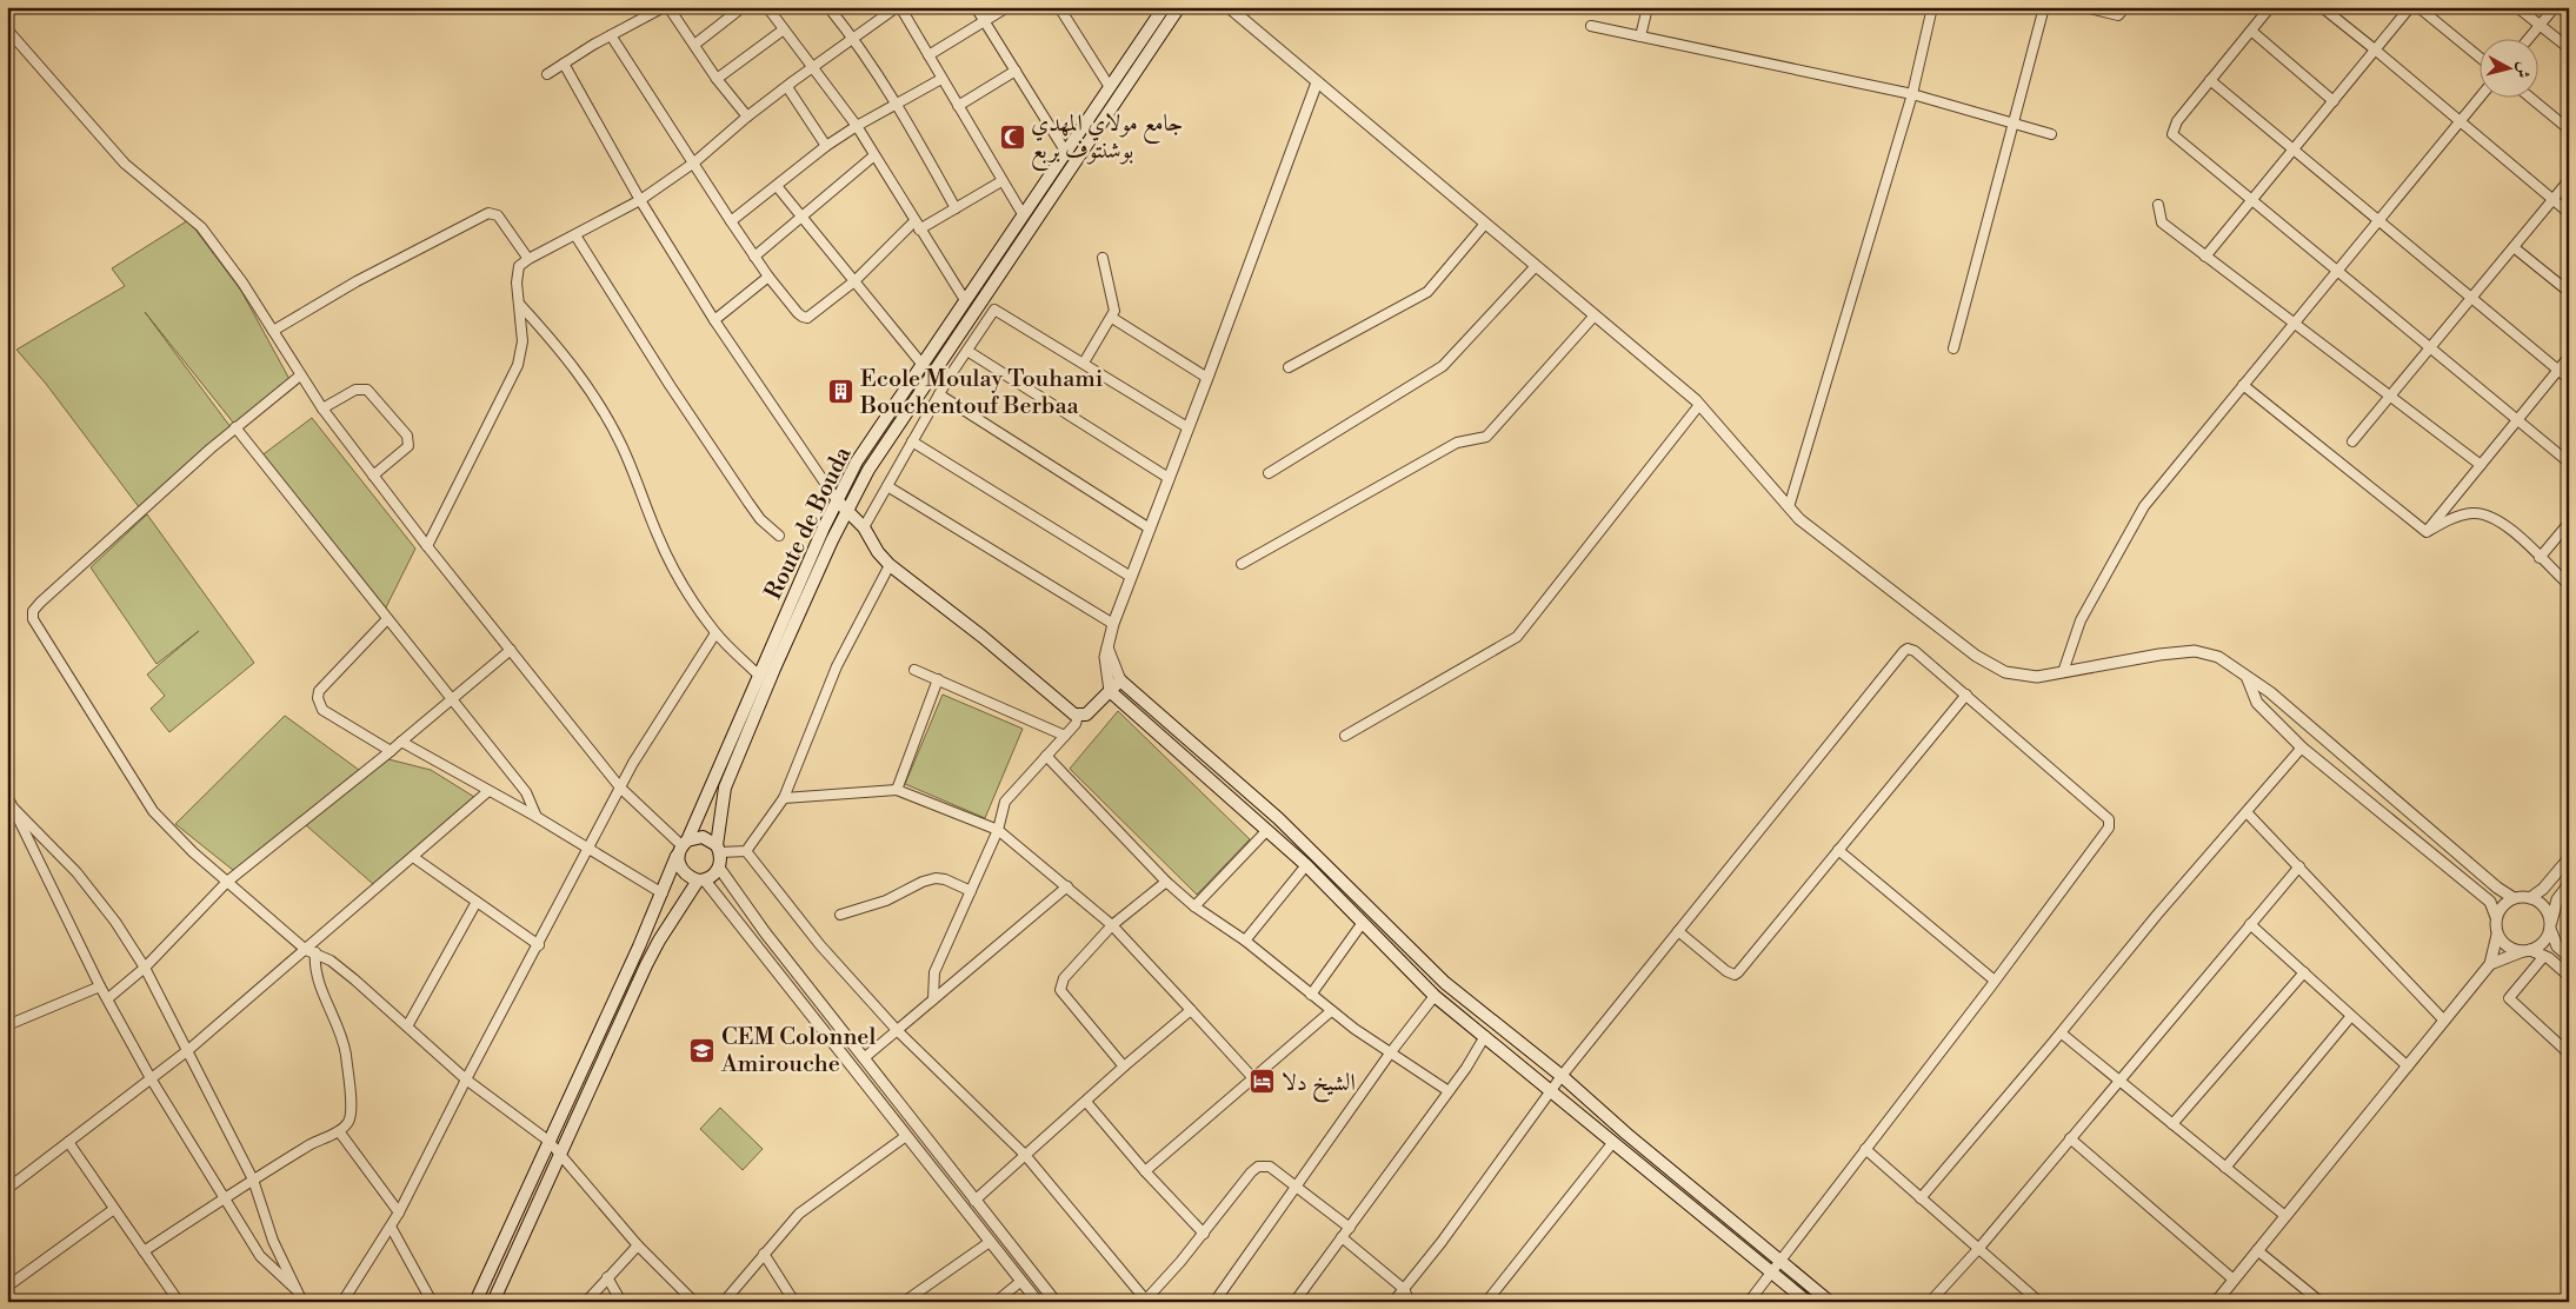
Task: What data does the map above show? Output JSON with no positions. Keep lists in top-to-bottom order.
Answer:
{
  "streets": {
    "main road": ["Route de Bouda"]
  },
  "places": {
    "mosque": ["جامع مولاي المهدي بوشنتوف بربع"],
    "building": ["Ecole Moulay Touhami Bouchentouf Berbaa"],
    "school or university": ["CEM Colonnel Amirouche"],
    "hotel": ["الشيخ دلا"]
  },
  "north": "right"
}
